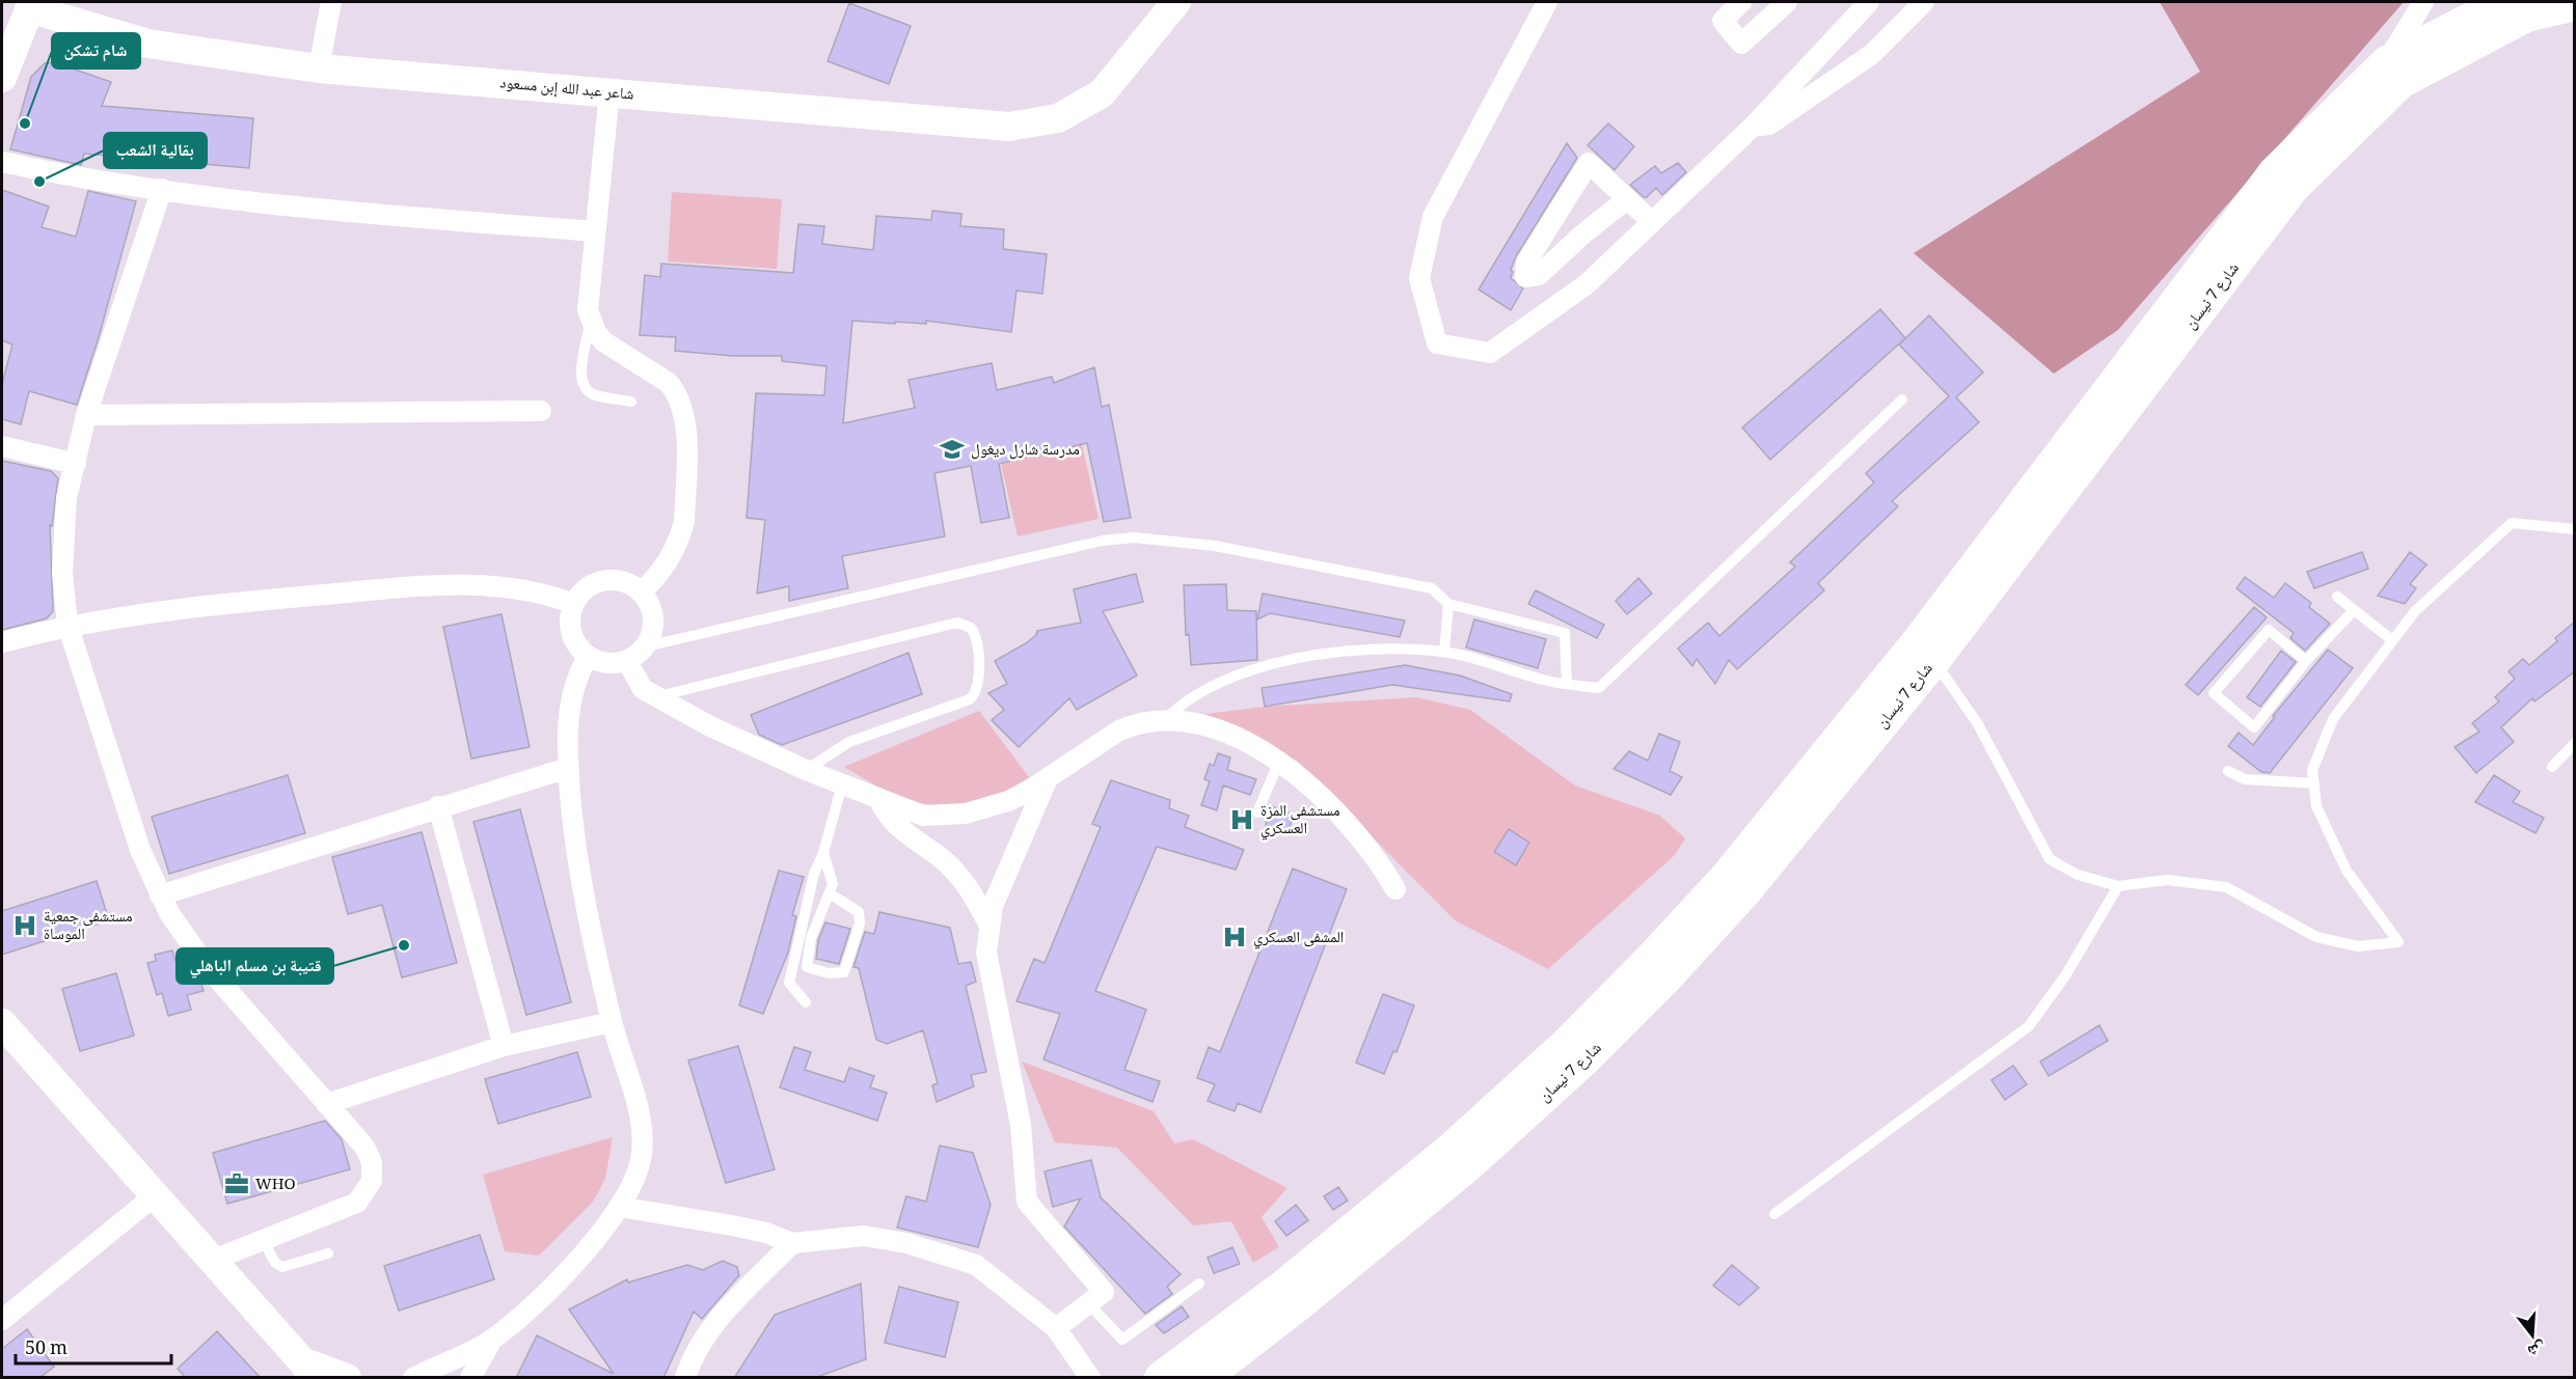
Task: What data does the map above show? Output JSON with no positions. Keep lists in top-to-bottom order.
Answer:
{
  "streets": {
    "main road": ["شارع 7 نيسان"],
    "street": ["شاعر عبد الله إبن مسعود"]
  },
  "places": {
    "other": ["شام تشكن", "بقالية الشعب", "قتيبة بن مسلم الباهلي"],
    "school or university": ["مدرسة شارل ديغول"],
    "hospital": ["مستشفى المزة العسكري", "مستشفى جمعية الموساة", "المشفى العسكري"],
    "office": ["WHO"]
  },
  "scale_bar": "50 m",
  "north": "bottom"
}
